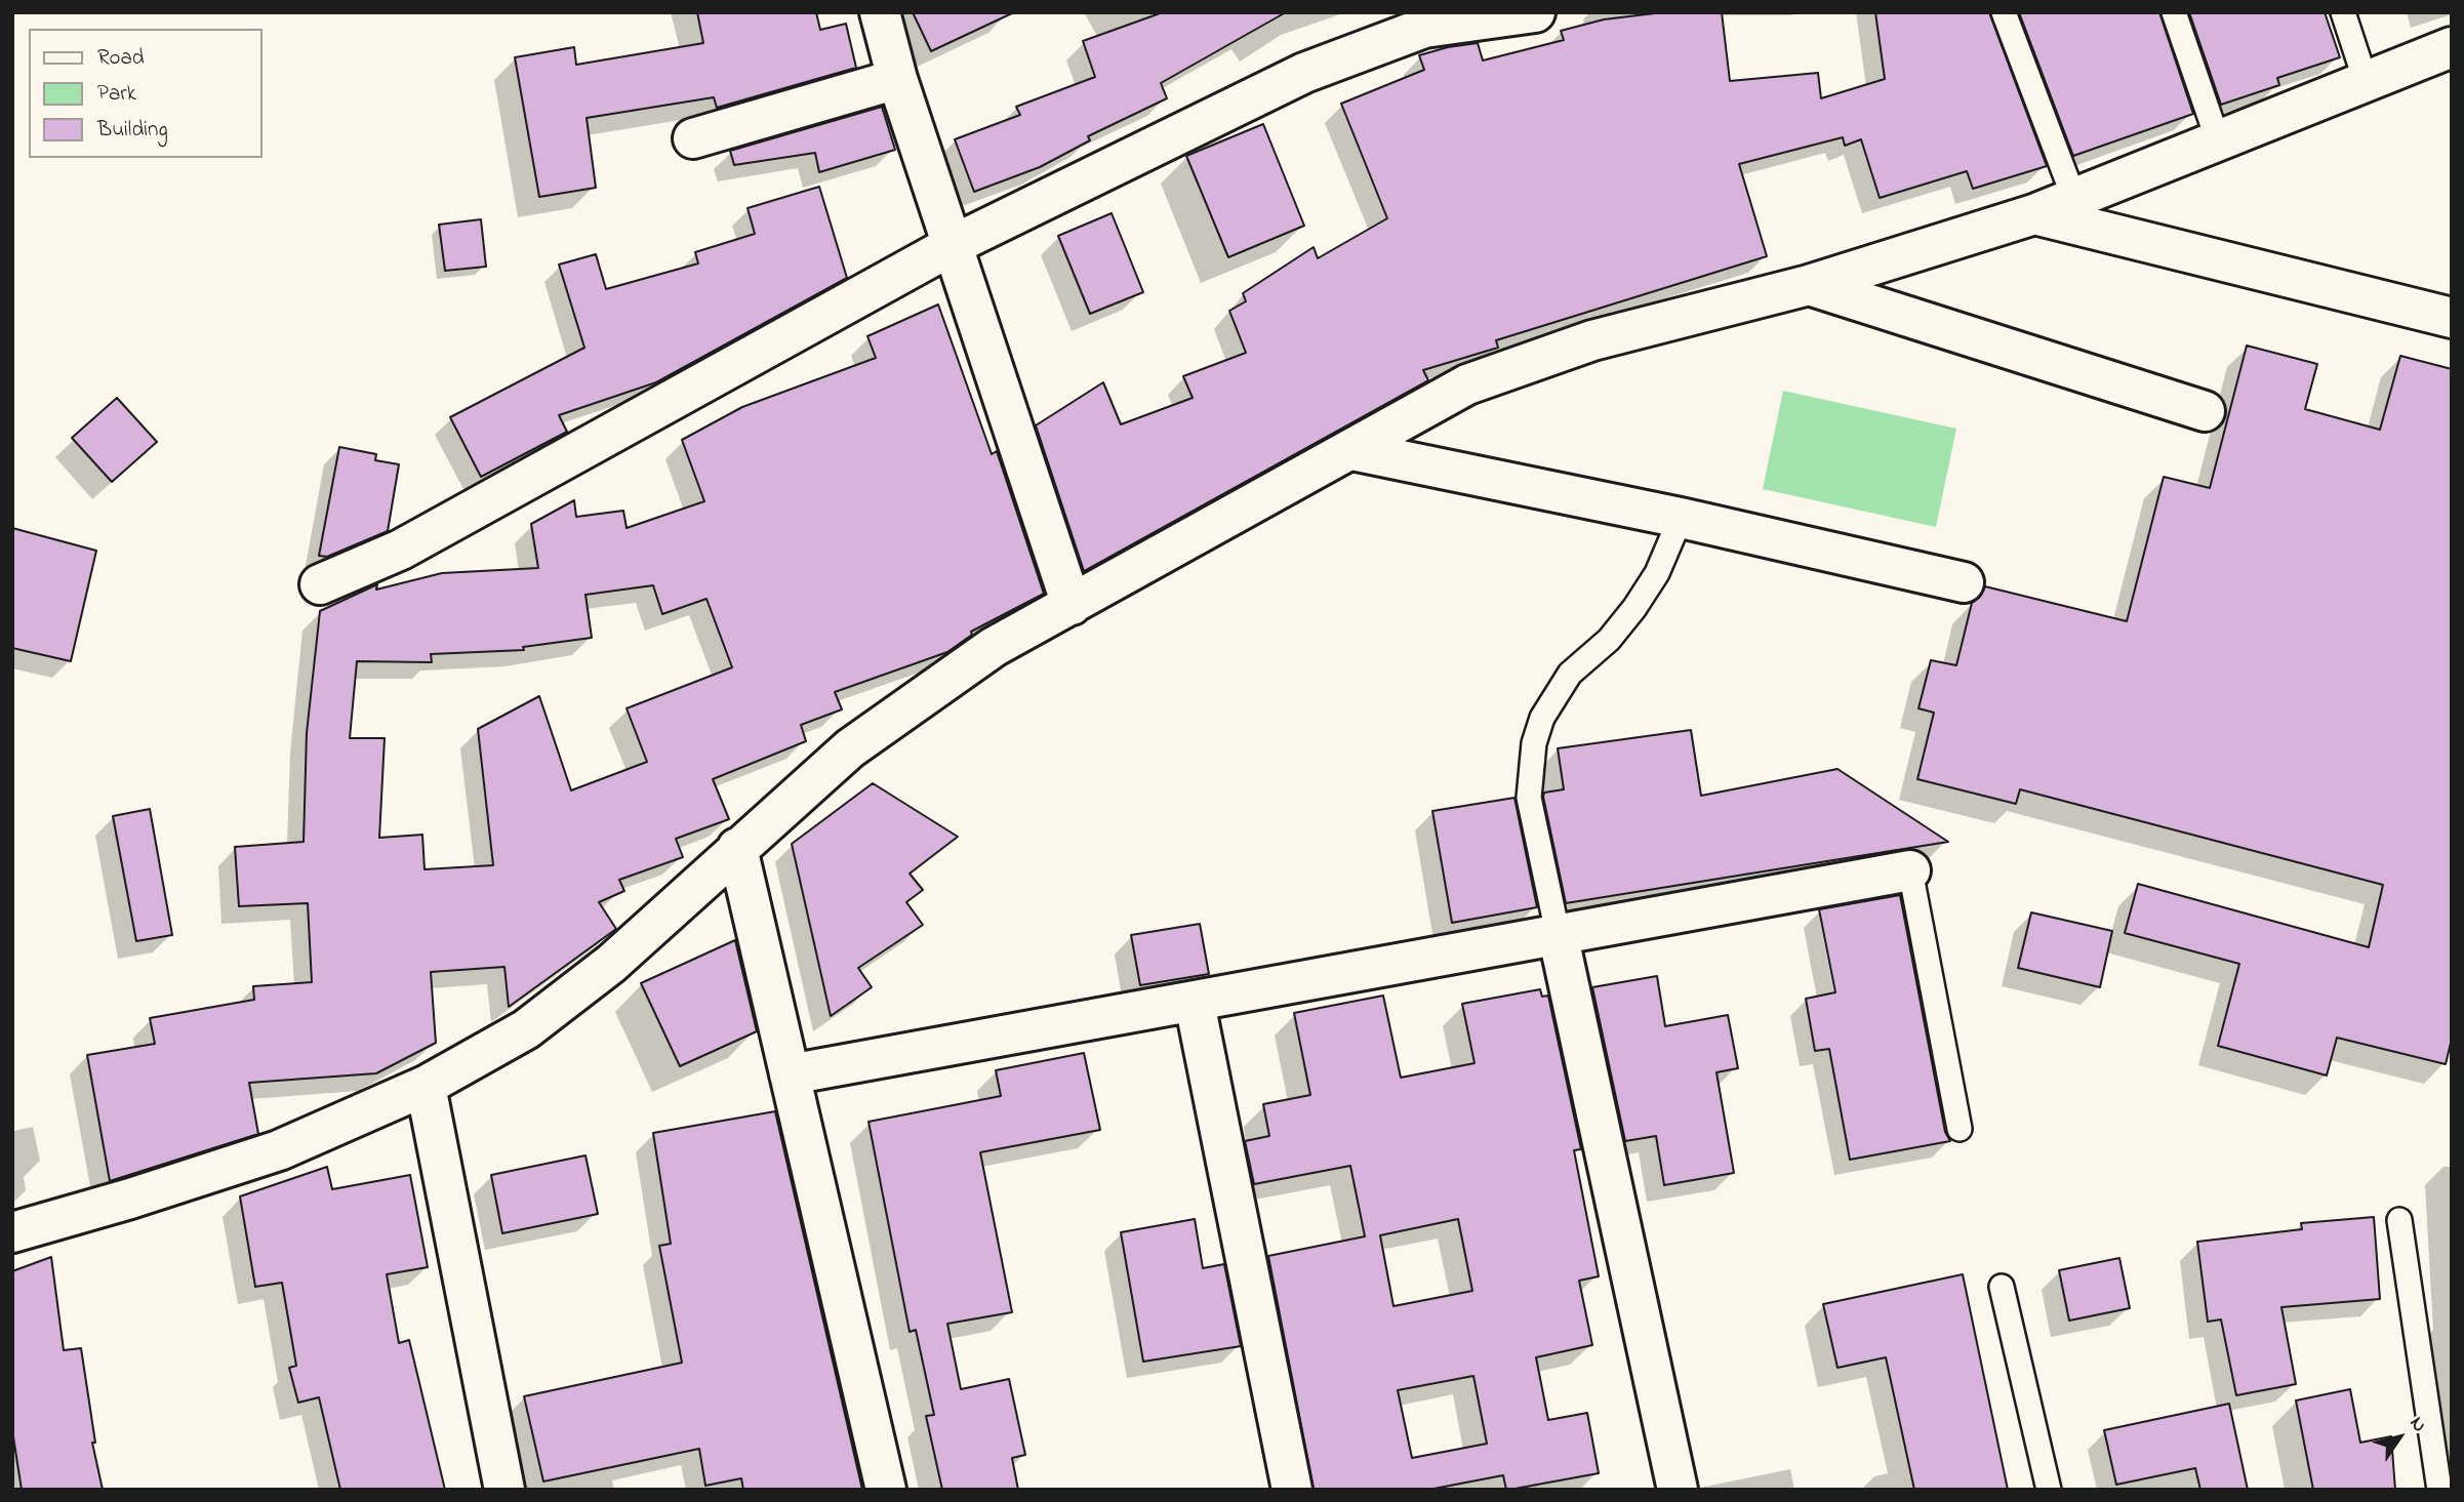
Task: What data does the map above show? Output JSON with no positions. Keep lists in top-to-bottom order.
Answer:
{
  "legend": ["Road", "Park", "Building"],
  "north": "top right"
}
